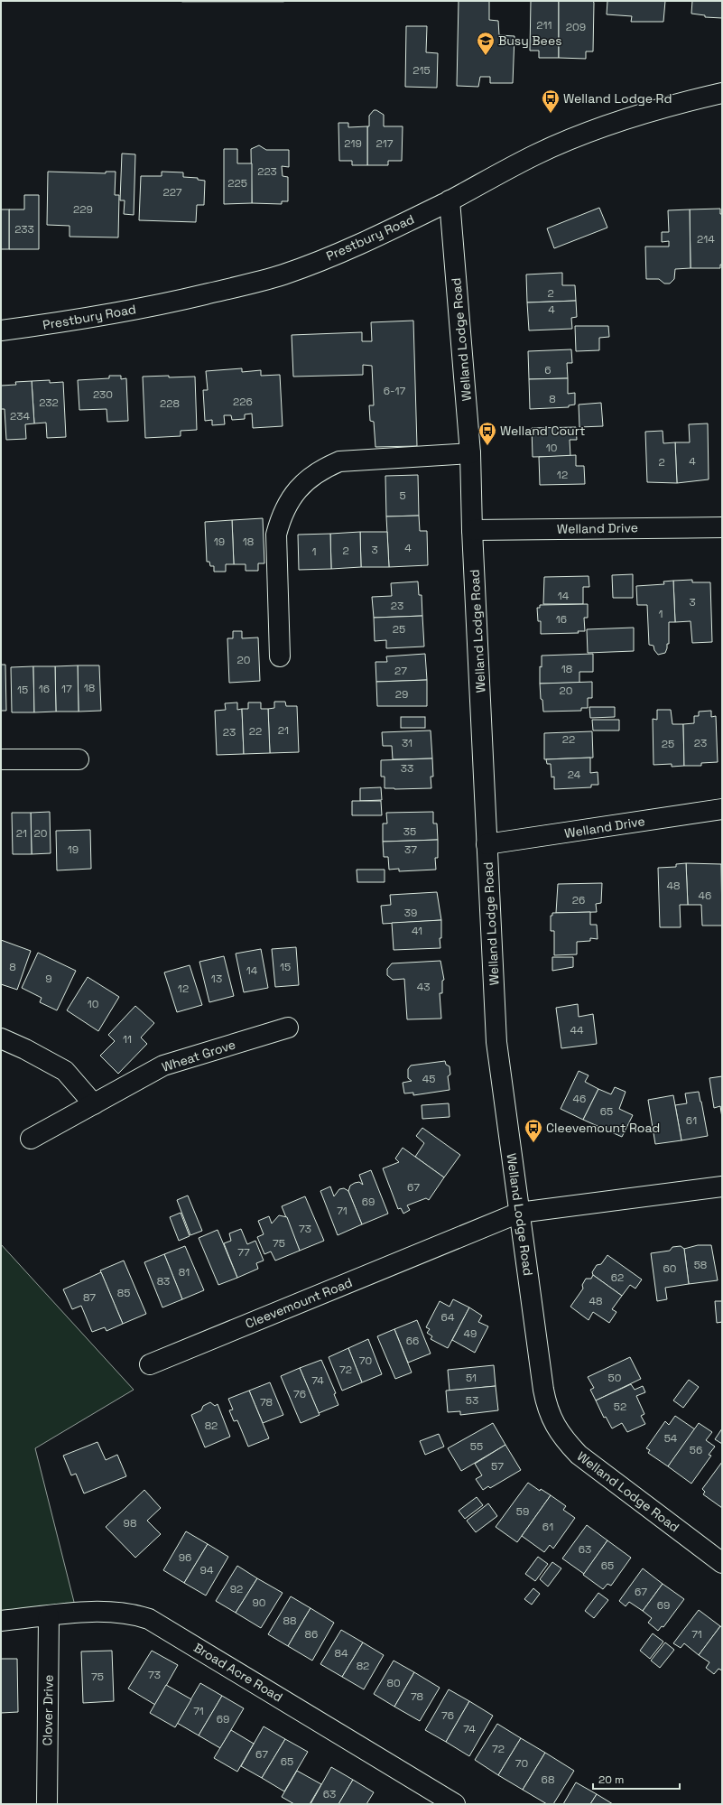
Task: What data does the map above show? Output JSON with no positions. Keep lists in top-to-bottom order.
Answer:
{
  "streets": {
    "street": [
      "Prestbury Road",
      "Welland Lodge Road",
      "Welland Drive",
      "Wheat Grove",
      "Cleevemount Road",
      "Broad Acre Road",
      "Clover Drive"
    ]
  },
  "crossings": [
    ["Prestbury Road", "Welland Lodge Road"],
    ["Welland Lodge Road", "Welland Drive"],
    ["Welland Lodge Road", "Cleevemount Road"],
    ["Broad Acre Road", "Clover Drive"]
  ],
  "places": {
    "school or university": ["Busy Bees"],
    "bus stop": ["Welland Lodge Rd", "Welland Court", "Cleevemount Road"]
  },
  "house_numbers": [
    "211",
    "209",
    "215",
    "219",
    "217",
    "223",
    "225",
    "227",
    "229",
    "233",
    "214",
    "2",
    "4",
    "6",
    "6-17",
    "230",
    "8",
    "226",
    "232",
    "228",
    "234",
    "10",
    "4",
    "2",
    "12",
    "5",
    "19",
    "18",
    "4",
    "3",
    "2",
    "1",
    "14",
    "3",
    "23",
    "1",
    "16",
    "25",
    "20",
    "18",
    "27",
    "18",
    "16",
    "17",
    "15",
    "20",
    "29",
    "21",
    "22",
    "23",
    "22",
    "31",
    "23",
    "25",
    "33",
    "24",
    "35",
    "21",
    "20",
    "19",
    "37",
    "48",
    "46",
    "26",
    "39",
    "41",
    "8",
    "15",
    "14",
    "9",
    "13",
    "43",
    "12",
    "10",
    "44",
    "11",
    "45",
    "46",
    "65",
    "61",
    "67",
    "69",
    "71",
    "73",
    "75",
    "77",
    "58",
    "60",
    "81",
    "62",
    "83",
    "85",
    "87",
    "48",
    "64",
    "49",
    "66",
    "70",
    "72",
    "51",
    "50",
    "74",
    "76",
    "53",
    "78",
    "52",
    "82",
    "54",
    "55",
    "56",
    "57",
    "59",
    "98",
    "61",
    "63",
    "96",
    "65",
    "94",
    "92",
    "67",
    "90",
    "69",
    "88",
    "86",
    "71",
    "84",
    "82",
    "73",
    "75",
    "80",
    "78",
    "71",
    "76",
    "69",
    "74",
    "72",
    "67",
    "65",
    "70",
    "68",
    "63"
  ],
  "scale_bar": "20 m"
}
